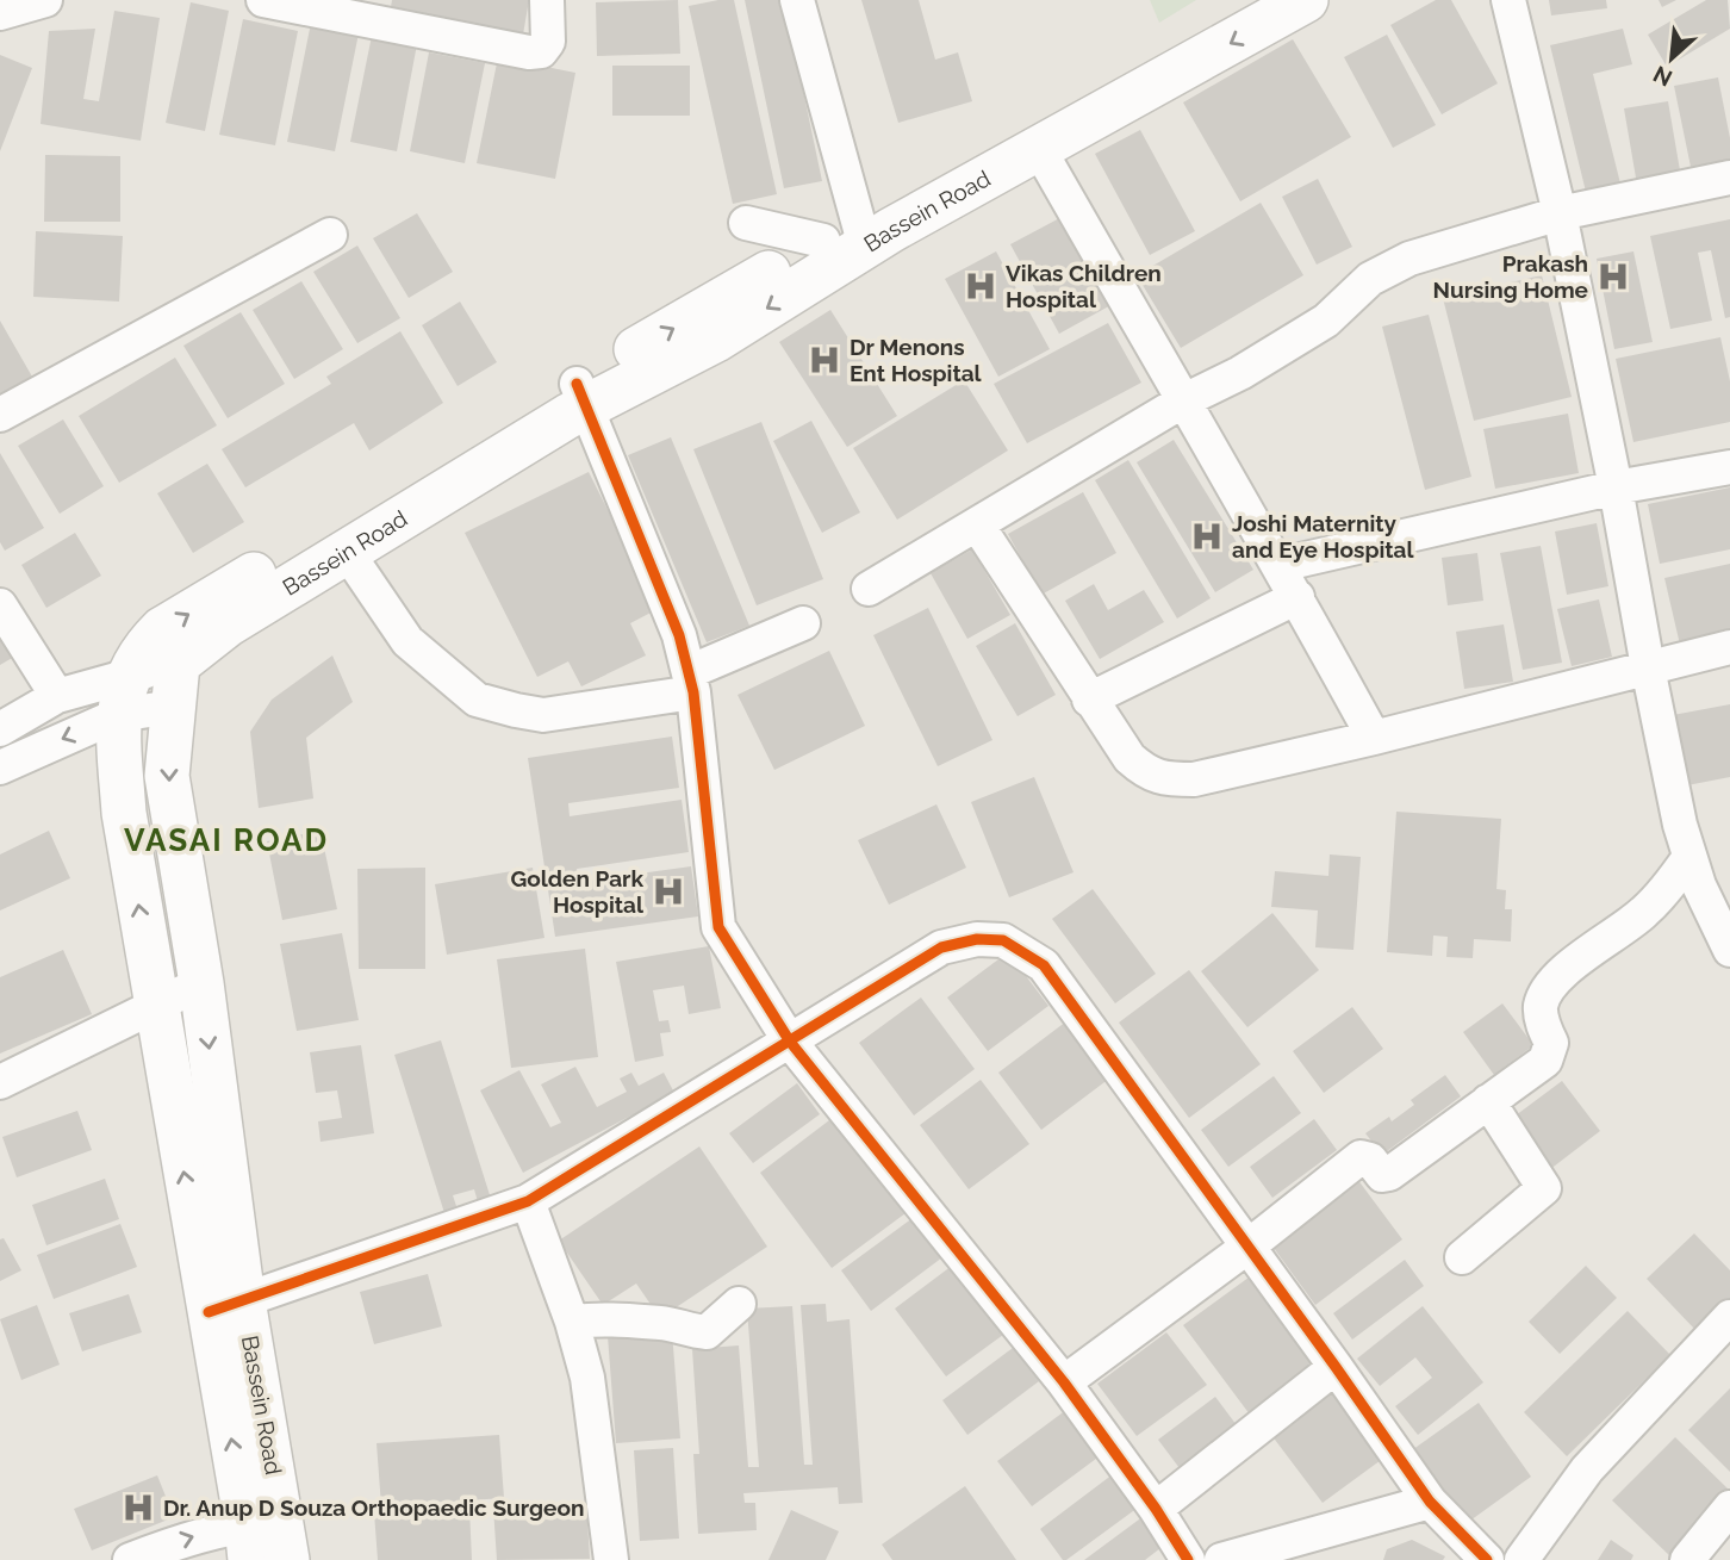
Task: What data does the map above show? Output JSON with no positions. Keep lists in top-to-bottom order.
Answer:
{
  "streets": {
    "main road": ["Bassein Road"]
  },
  "districts": ["VASAI ROAD"],
  "places": {
    "hospital": [
      "Prakash Nursing Home",
      "Vikas Children Hospital",
      "Dr Menons Ent Hospital",
      "Joshi Maternity and Eye Hospital",
      "Golden Park Hospital",
      "Dr. Anup D Souza Orthopaedic Surgeon"
    ]
  },
  "north": "bottom left"
}
